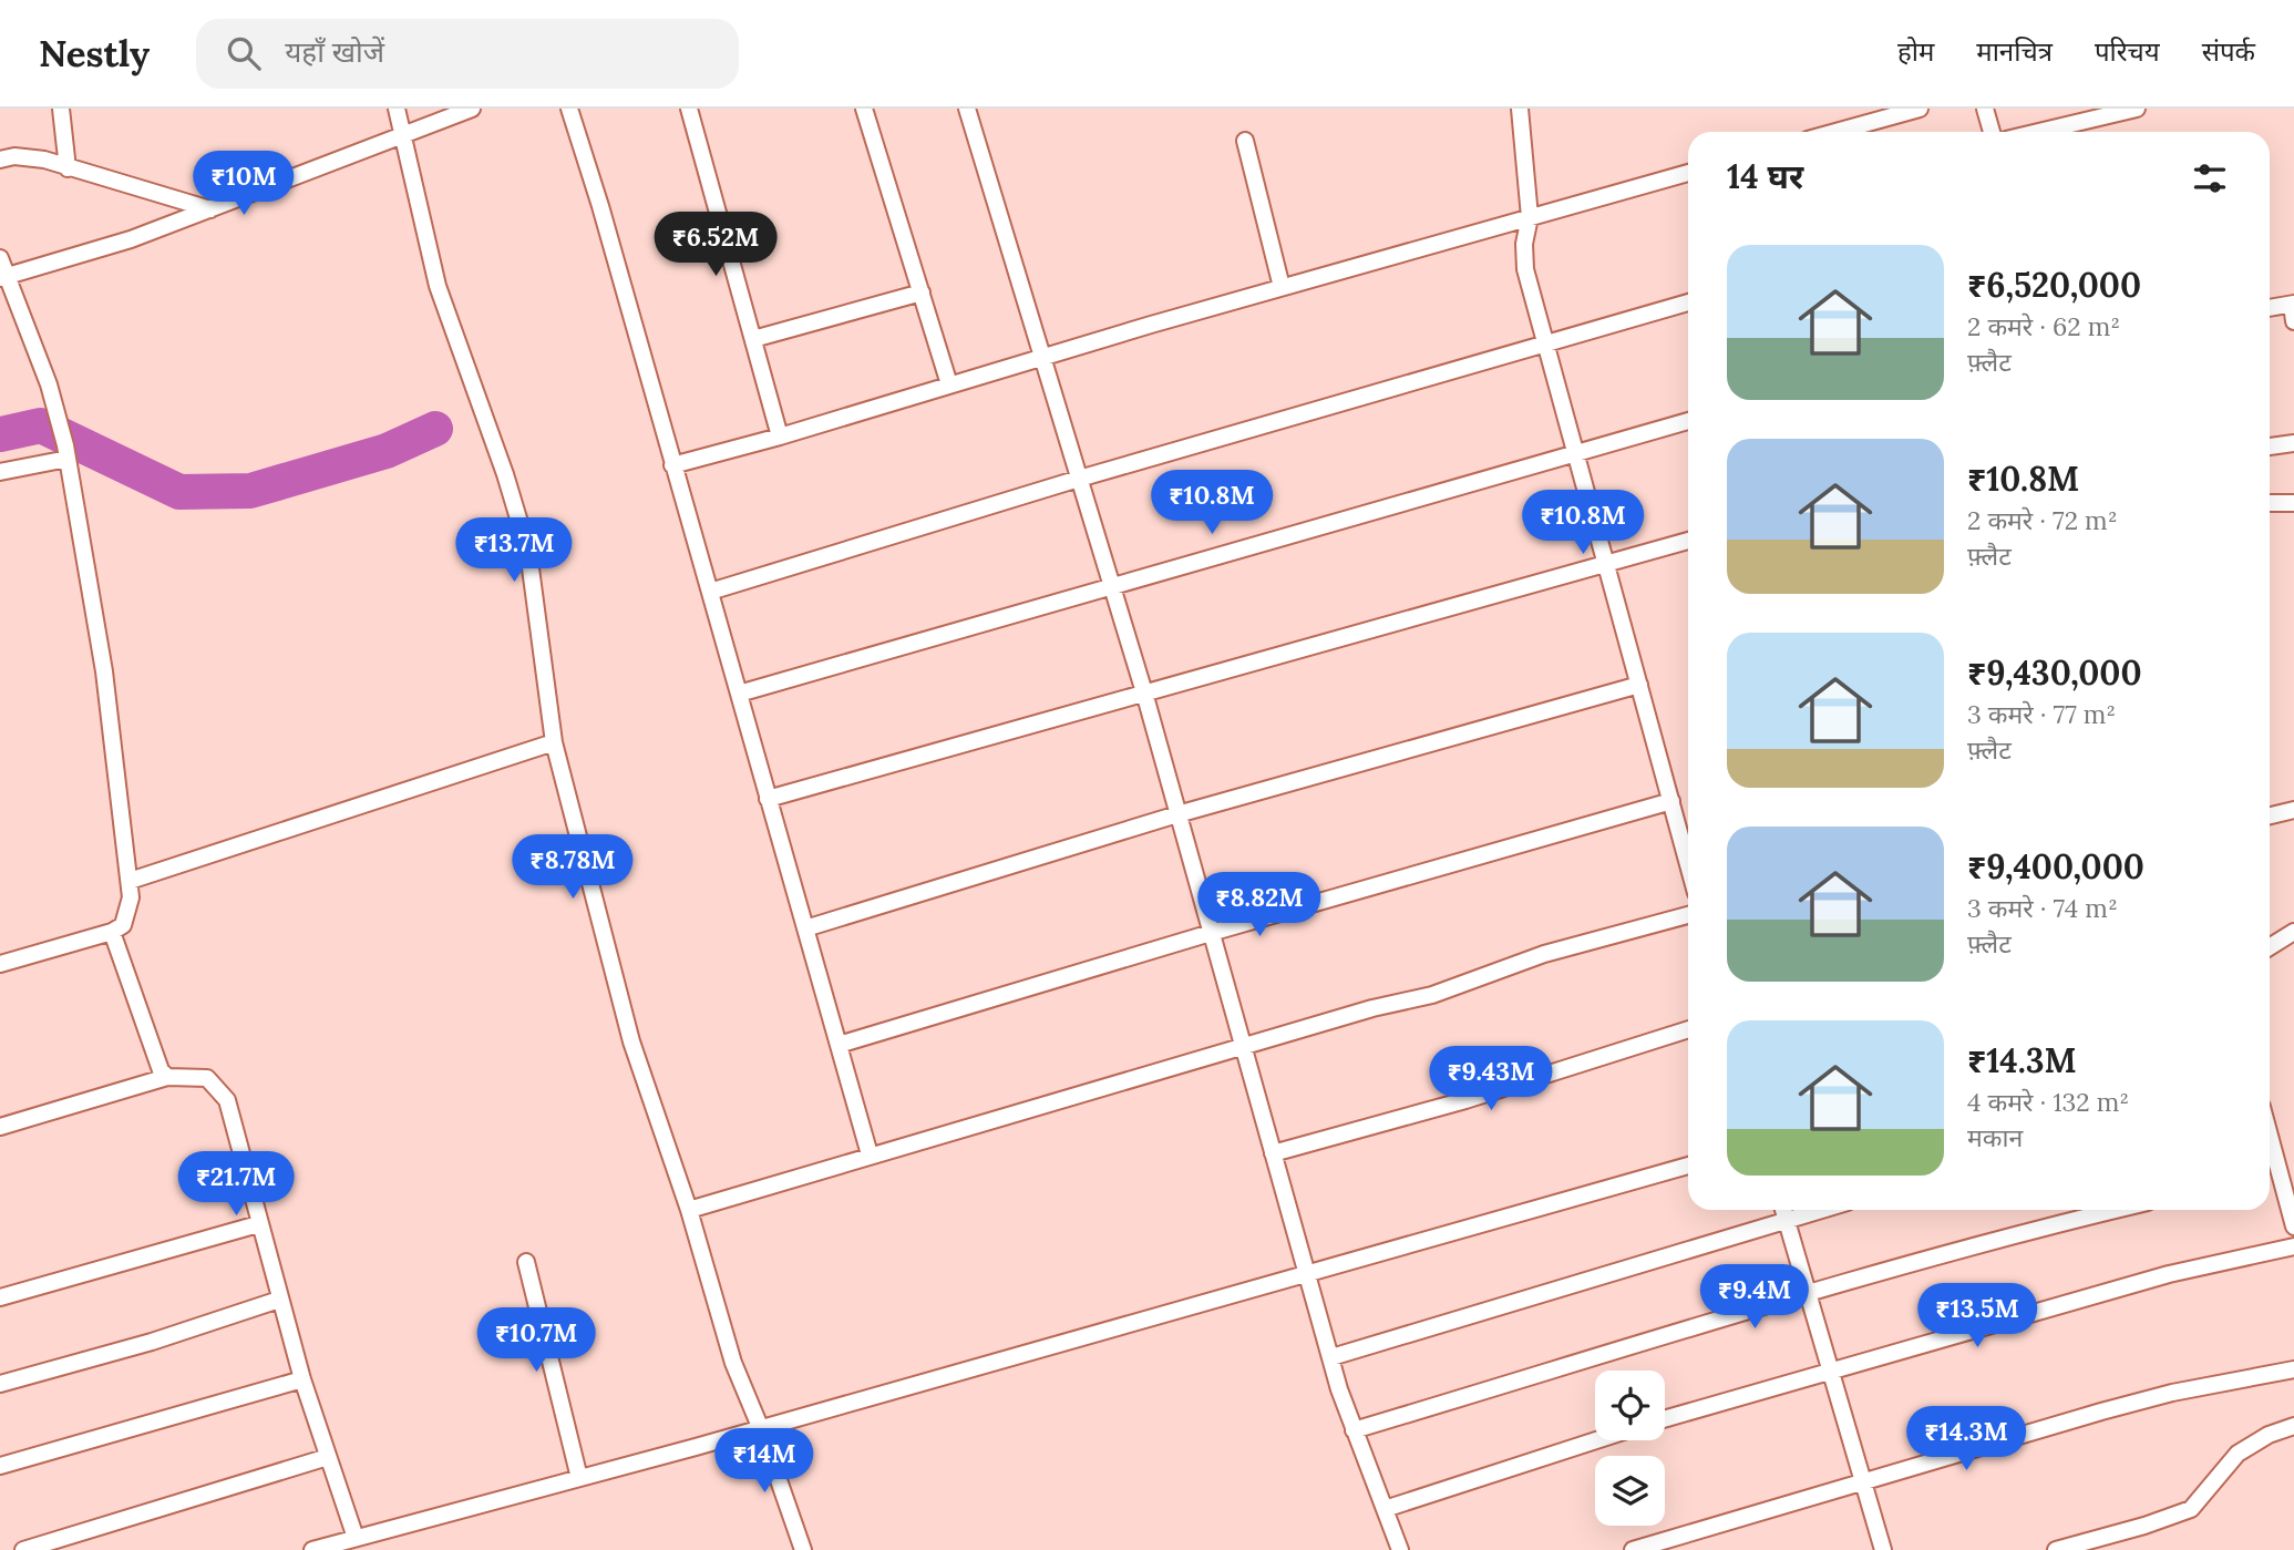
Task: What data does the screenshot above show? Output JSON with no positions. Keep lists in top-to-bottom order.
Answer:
{
  "page": {
    "header": "Nestly",
    "search": "यहाँ खोजें",
    "nav": [
      "होम",
      "मानचित्र",
      "परिचय",
      "संपर्क"
    ],
    "heading": "14 घर",
    "price": [
      "₹10M",
      "₹6.52M",
      "₹10.8M",
      "₹10.8M",
      "₹13.7M",
      "₹8.78M",
      "₹8.82M",
      "₹9.43M",
      "₹21.7M",
      "₹9.4M",
      "₹13.5M",
      "₹10.7M",
      "₹14.3M",
      "₹14M"
    ],
    "list": [
      {
        "name": "₹6,520,000",
        "note": "2 कमरे · 62 m² · फ़्लैट"
      },
      {
        "name": "₹10.8M",
        "note": "2 कमरे · 72 m² · फ़्लैट"
      },
      {
        "name": "₹9,430,000",
        "note": "3 कमरे · 77 m² · फ़्लैट"
      },
      {
        "name": "₹9,400,000",
        "note": "3 कमरे · 74 m² · फ़्लैट"
      },
      {
        "name": "₹14.3M",
        "note": "4 कमरे · 132 m² · मकान"
      }
    ]
  }
}
